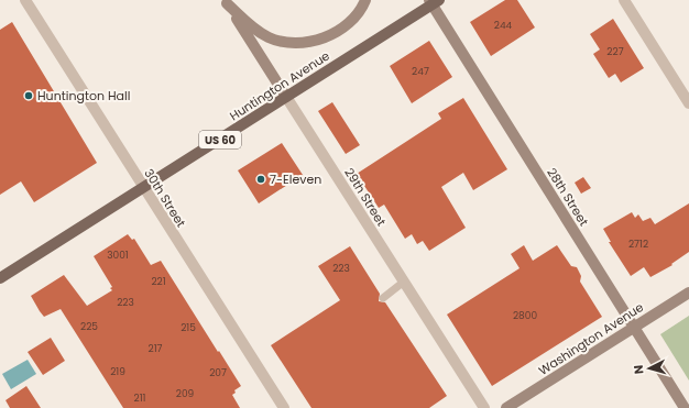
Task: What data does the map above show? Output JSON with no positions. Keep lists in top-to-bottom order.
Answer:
{
  "streets": {
    "main road": ["Huntington Avenue", "US 60"],
    "street": [
      "29th Street",
      "28th Street",
      "30th Street",
      "Washington Avenue"
    ]
  },
  "crossings": [
    ["Huntington Avenue", "29th Street"],
    ["Huntington Avenue", "28th Street"],
    ["Huntington Avenue", "30th Street"],
    ["28th Street", "Washington Avenue"]
  ],
  "places": ["Huntington Hall", "7-Eleven"],
  "house_numbers": [
    "244",
    "227",
    "247",
    "2712",
    "3001",
    "223",
    "221",
    "223",
    "2800",
    "225",
    "215",
    "217",
    "219",
    "207",
    "209",
    "211"
  ],
  "north": "left"
}
